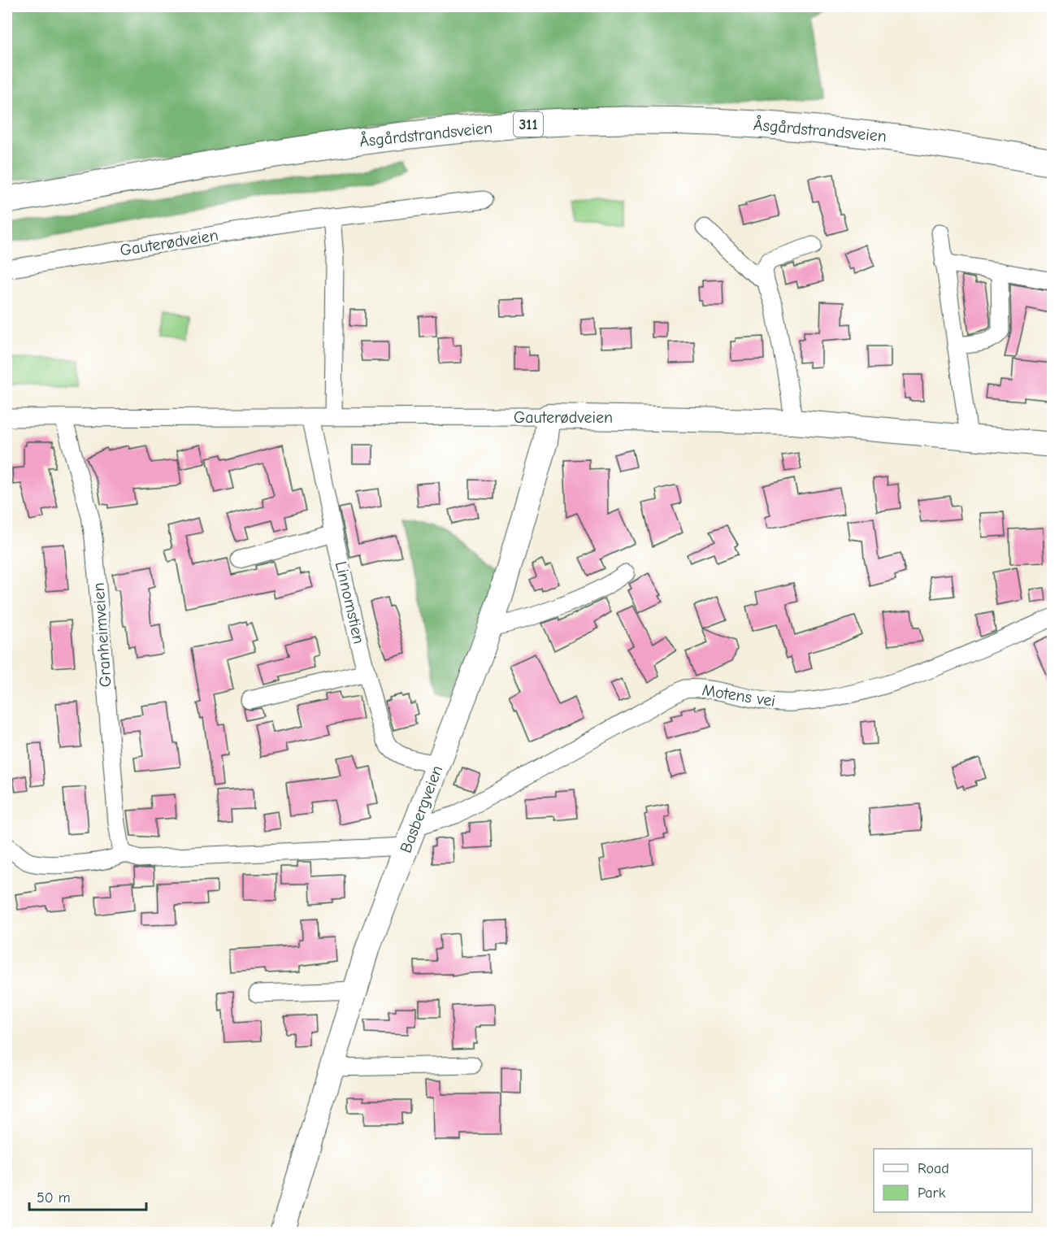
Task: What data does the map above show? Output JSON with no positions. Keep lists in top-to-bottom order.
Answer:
{
  "streets": {
    "main road": [
      "311",
      "Åsgårdstrandsveien",
      "Gauterødveien",
      "Basbergveien"
    ],
    "street": ["Linnomstien", "Granheimveien", "Motens vei"]
  },
  "crossings": [
    ["Gauterødveien", "Linnomstien"],
    ["Gauterødveien", "Granheimveien"],
    ["Gauterødveien", "Basbergveien"],
    ["Linnomstien", "Basbergveien"],
    ["Motens vei", "Basbergveien"]
  ],
  "legend": ["Road", "Park"],
  "scale_bar": "50 m"
}
